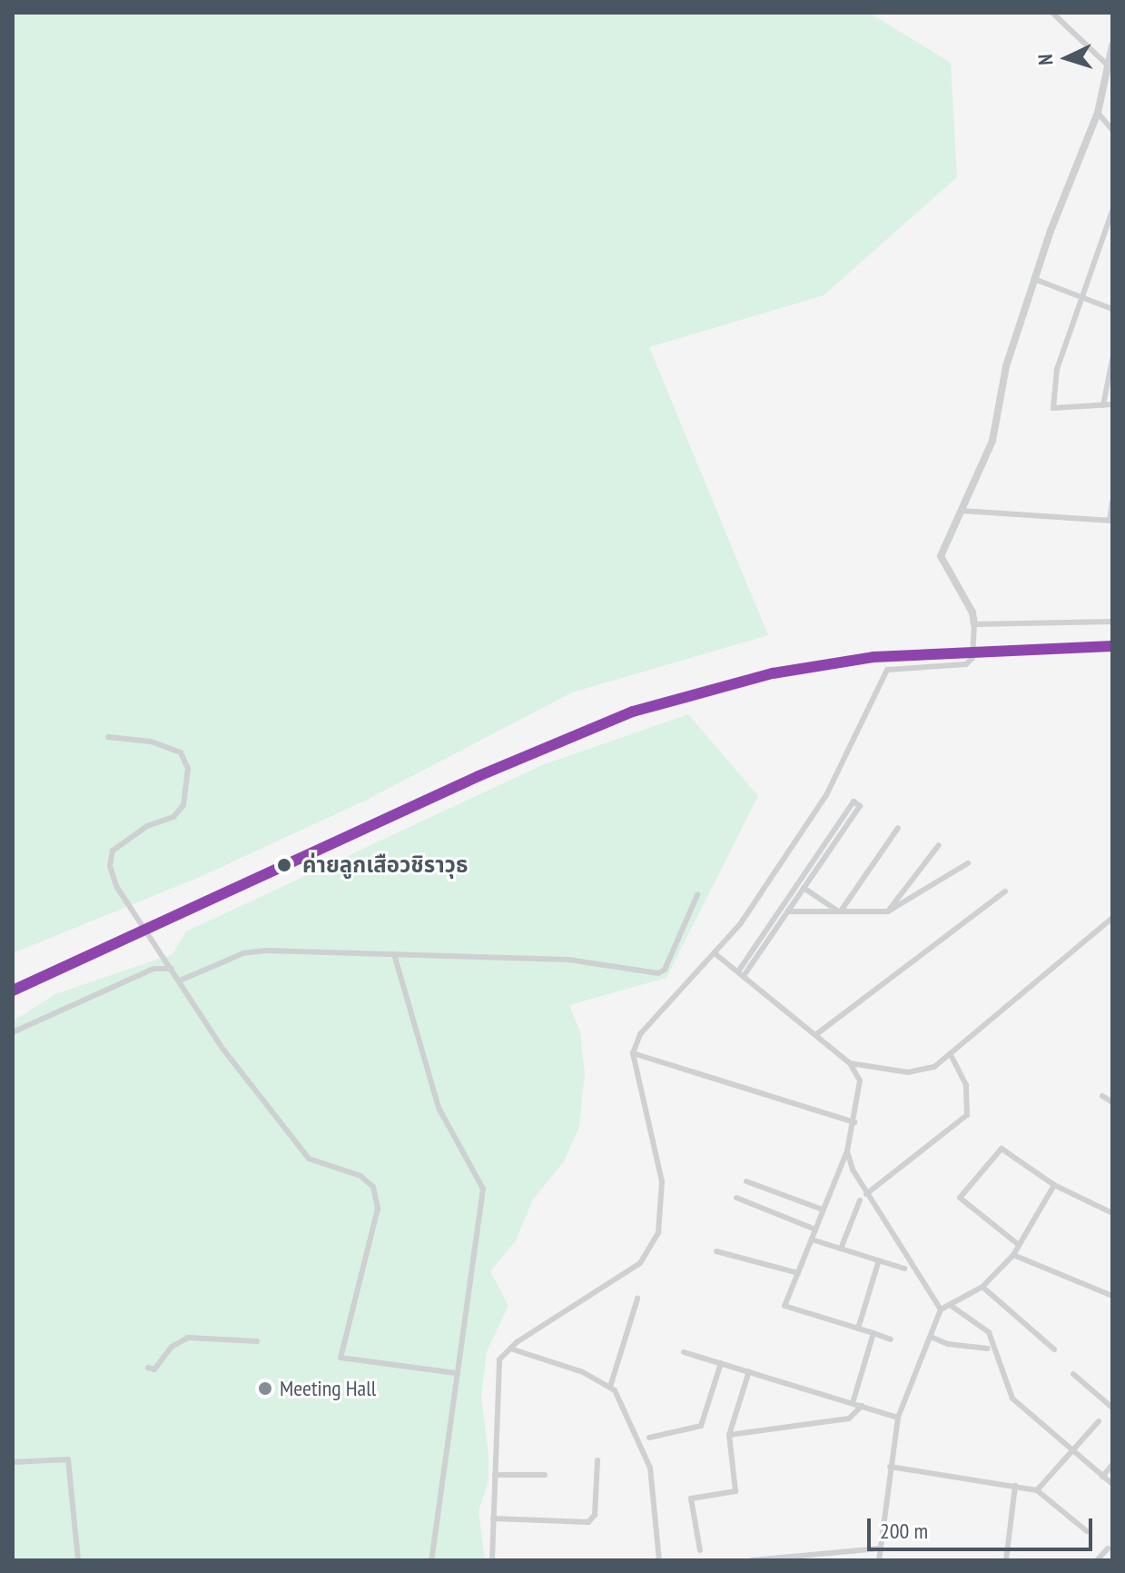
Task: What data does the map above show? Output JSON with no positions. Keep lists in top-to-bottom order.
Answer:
{
  "places": ["ค่ายลูกเสือวชิราวุธ", "Meeting Hall"],
  "scale_bar": "200 m",
  "north": "left"
}
